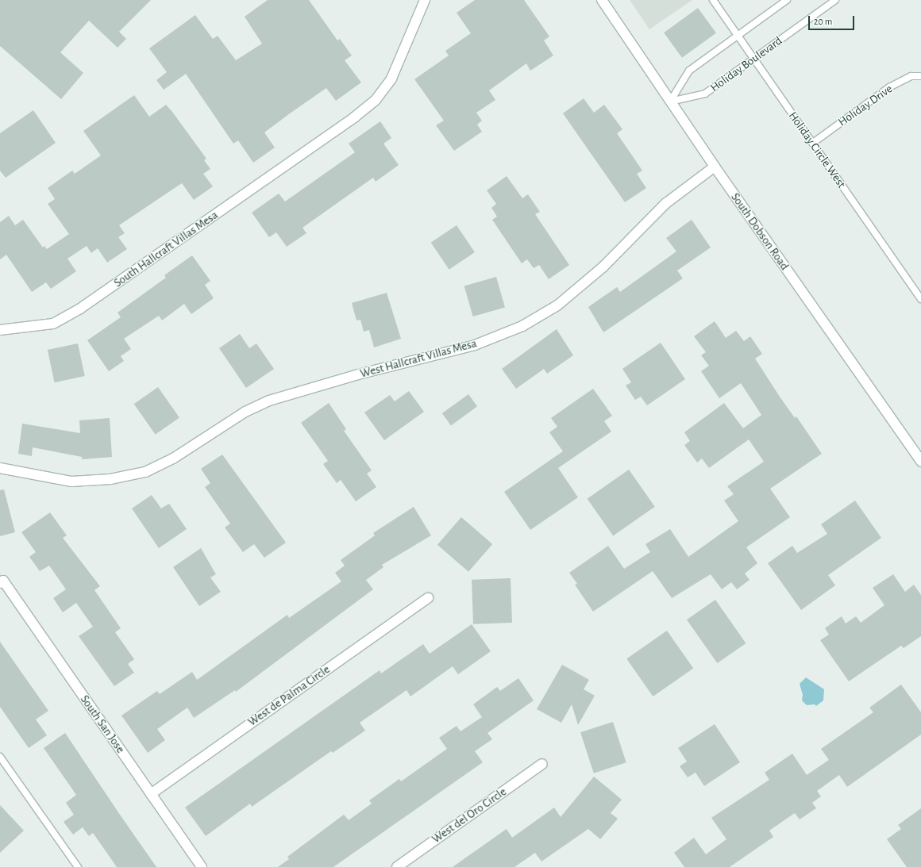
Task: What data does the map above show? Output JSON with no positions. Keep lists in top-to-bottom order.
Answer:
{
  "streets": {
    "street": [
      "South Dobson Road",
      "South Hallcraft Villas Mesa",
      "West Hallcraft Villas Mesa",
      "West de Palma Circle",
      "South San Jose",
      "West del Oro Circle"
    ],
    "lane": ["Holiday Boulevard", "Holiday Drive", "Holiday Circle West"]
  },
  "crossings": [
    ["Holiday Boulevard", "Holiday Circle West"],
    ["Holiday Boulevard", "South Dobson Road"],
    ["Holiday Drive", "Holiday Circle West"],
    ["South Dobson Road", "West Hallcraft Villas Mesa"],
    ["West de Palma Circle", "South San Jose"]
  ],
  "scale_bar": "20 m"
}
